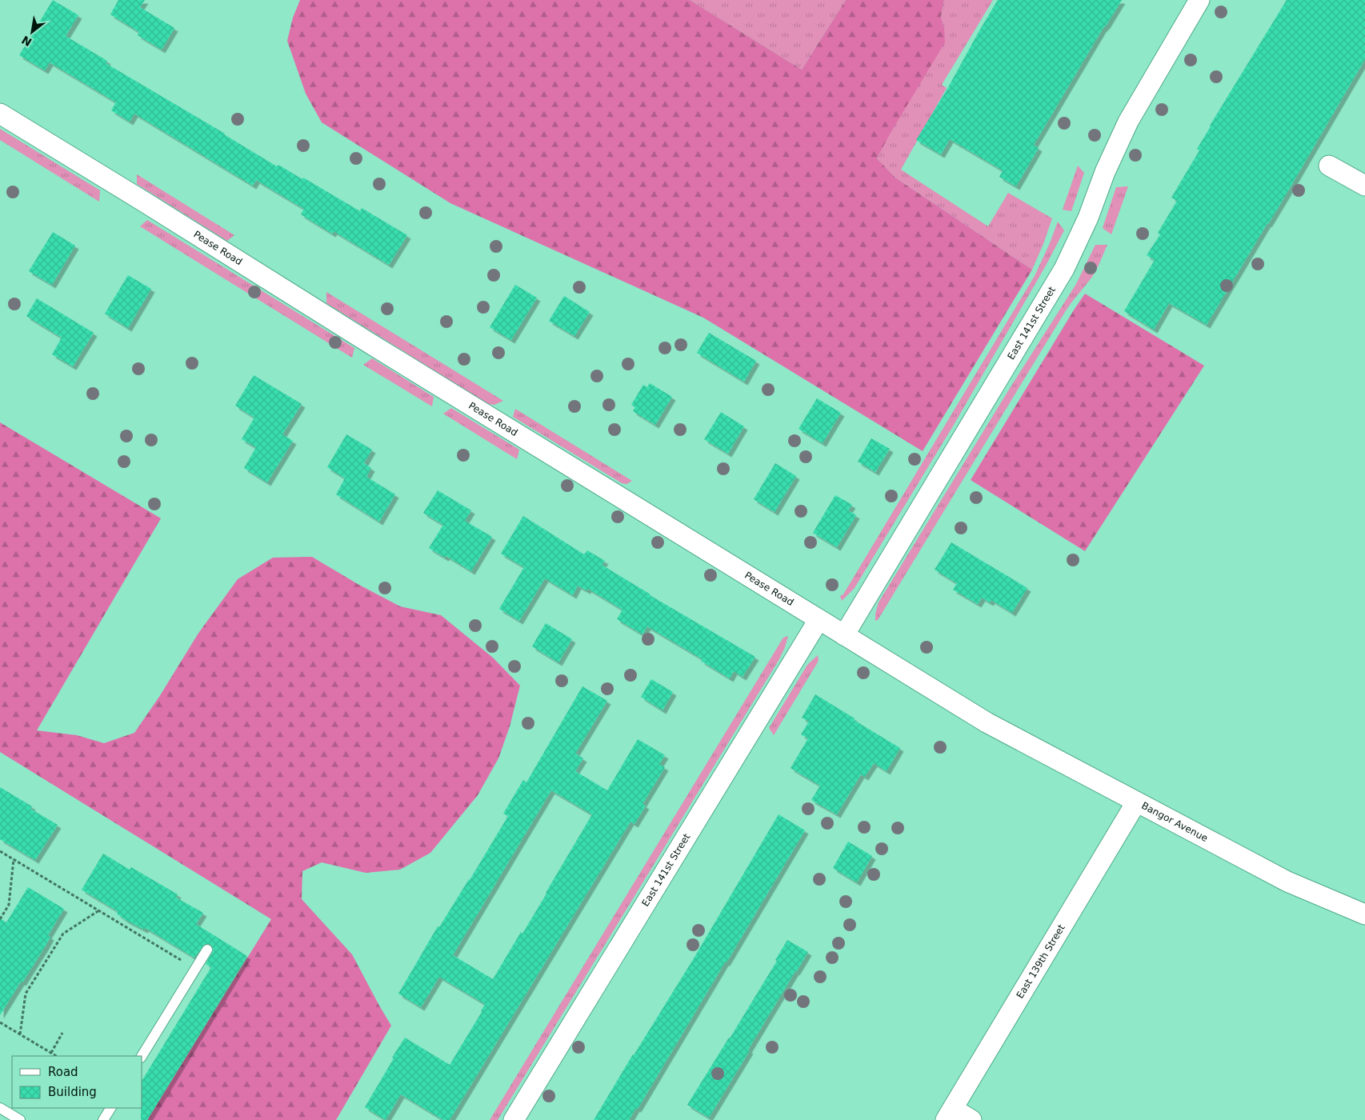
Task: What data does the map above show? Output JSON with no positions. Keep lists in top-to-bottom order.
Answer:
{
  "streets": {
    "street": [
      "Pease Road",
      "East 141st Street",
      "Bangor Avenue",
      "East 139th Street"
    ]
  },
  "crossings": [
    ["Pease Road", "East 141st Street"],
    ["Pease Road", "Bangor Avenue"],
    ["Bangor Avenue", "East 139th Street"]
  ],
  "legend": ["Road", "Building"],
  "north": "bottom left"
}
